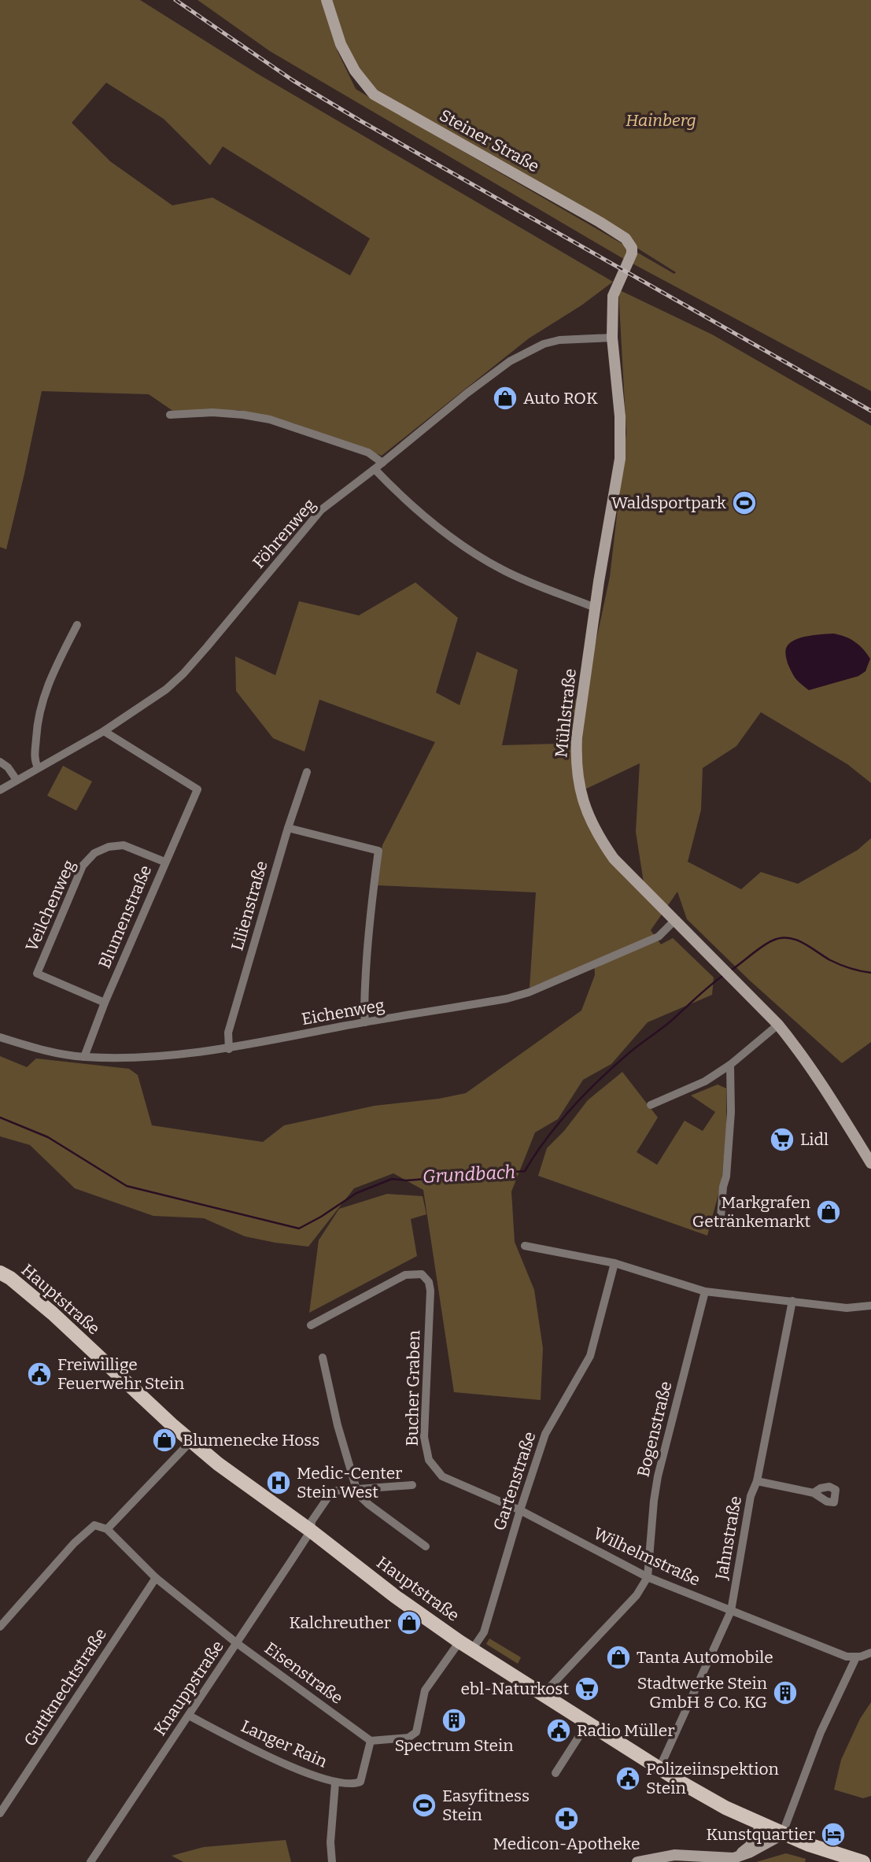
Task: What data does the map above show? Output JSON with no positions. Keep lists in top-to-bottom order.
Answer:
{
  "streets": {
    "main road": ["Hauptstraße"],
    "street": [
      "Steiner Straße",
      "Föhrenweg",
      "Mühlstraße",
      "Veilchenweg",
      "Lilienstraße",
      "Blumenstraße",
      "Eichenweg",
      "Bucher Graben",
      "Bogenstraße",
      "Gartenstraße",
      "Jahnstraße",
      "Wilhelmstraße",
      "Eisenstraße",
      "Guttknechtstraße",
      "Knauppstraße",
      "Langer Rain"
    ]
  },
  "crossings": [
    ["Steiner Straße", "Mühlstraße"],
    ["Föhrenweg", "Mühlstraße"],
    ["Föhrenweg", "Blumenstraße"],
    ["Mühlstraße", "Eichenweg"],
    ["Veilchenweg", "Blumenstraße"],
    ["Lilienstraße", "Eichenweg"],
    ["Blumenstraße", "Eichenweg"],
    ["Hauptstraße", "Gartenstraße"],
    ["Hauptstraße", "Jahnstraße"],
    ["Hauptstraße", "Knauppstraße"],
    ["Bucher Graben", "Gartenstraße"],
    ["Bucher Graben", "Wilhelmstraße"],
    ["Bogenstraße", "Wilhelmstraße"],
    ["Gartenstraße", "Wilhelmstraße"],
    ["Jahnstraße", "Wilhelmstraße"],
    ["Eisenstraße", "Guttknechtstraße"],
    ["Eisenstraße", "Knauppstraße"],
    ["Eisenstraße", "Langer Rain"],
    ["Knauppstraße", "Langer Rain"]
  ],
  "water": ["Grundbach"],
  "parks": ["Hainberg"],
  "places": {
    "shop": [
      "Auto ROK",
      "Markgrafen Getränkemarkt",
      "Blumenecke Hoss",
      "Kalchreuther",
      "Tanta Automobile"
    ],
    "sports": ["Waldsportpark", "Easyfitness Stein"],
    "supermarket": ["Lidl", "ebl-Naturkost"],
    "public building": ["Freiwillige Feuerwehr Stein", "Radio Müller", "Polizeiinspektion Stein"],
    "hospital": ["Medic-Center Stein West"],
    "building": ["Stadtwerke Stein GmbH & Co. KG", "Spectrum Stein"],
    "pharmacy": ["Medicon-Apotheke"],
    "hotel": ["Kunstquartier"]
  }
}
